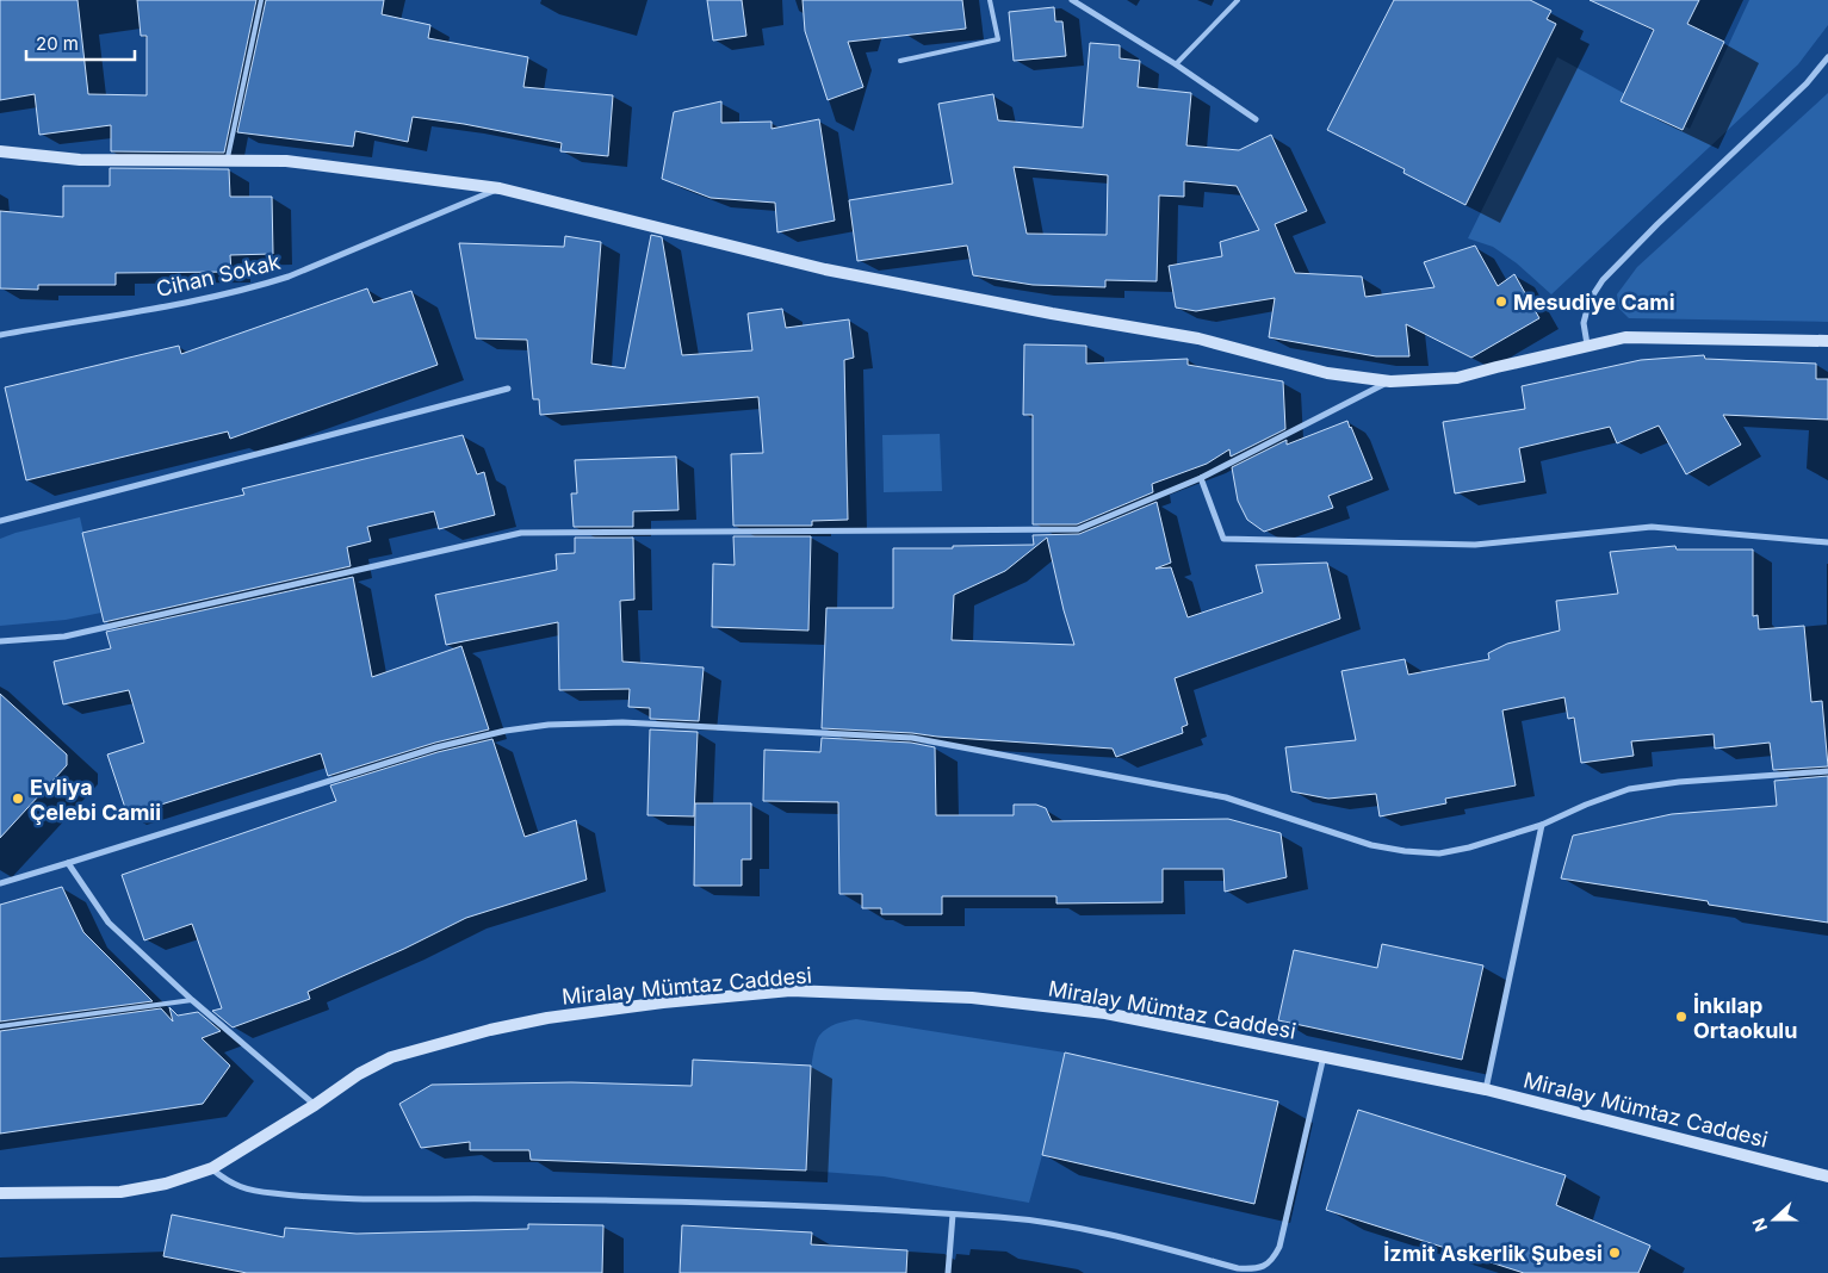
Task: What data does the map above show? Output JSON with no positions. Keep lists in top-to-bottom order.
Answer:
{
  "streets": {
    "main road": ["Miralay Mümtaz Caddesi"],
    "street": ["Cihan Sokak"]
  },
  "places": [
    "Mesudiye Cami",
    "Evliya Çelebi Camii",
    "İnkılap Ortaokulu",
    "İzmit Askerlik Şubesi"
  ],
  "scale_bar": "20 m",
  "north": "left"
}
